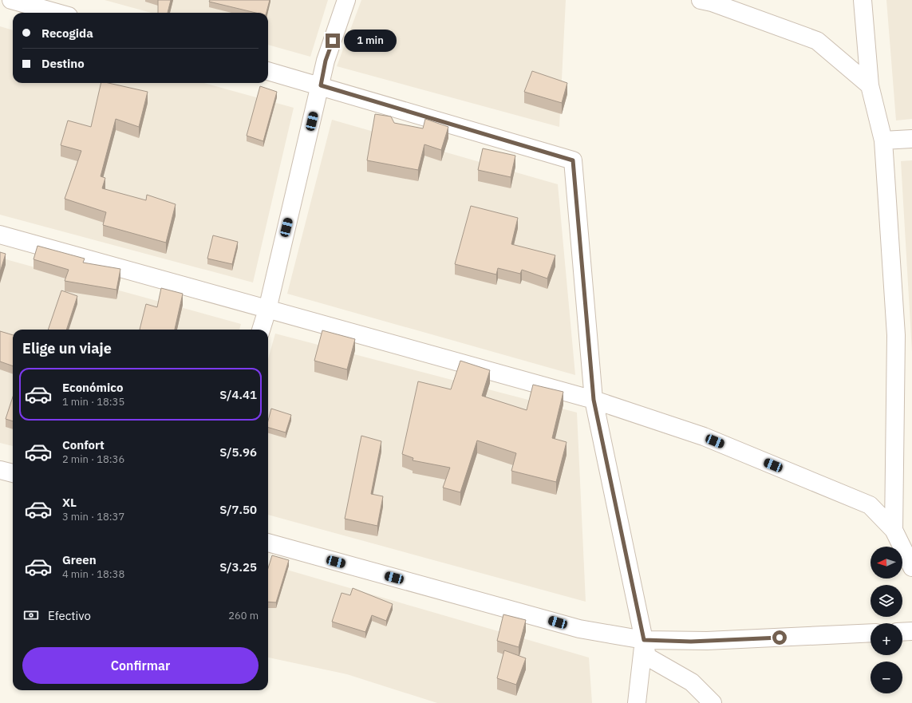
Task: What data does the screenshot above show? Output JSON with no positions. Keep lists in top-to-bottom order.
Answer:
{
  "north": "left",
  "page": {
    "banner": ["Recogida", "Destino"],
    "bubble": "1 min",
    "heading": "Elige un viaje",
    "list": [
      {
        "name": "Económico",
        "note": "1 min · 18:35",
        "value": "S/4.41"
      },
      {
        "name": "Confort",
        "note": "2 min · 18:36",
        "value": "S/5.96"
      },
      {
        "name": "XL",
        "note": "3 min · 18:37",
        "value": "S/7.50"
      },
      {
        "name": "Green",
        "note": "4 min · 18:38",
        "value": "S/3.25"
      }
    ],
    "map_buttons": ["+", "−"],
    "pay": ["Efectivo", "260 m"],
    "buttons": "Confirmar"
  }
}
